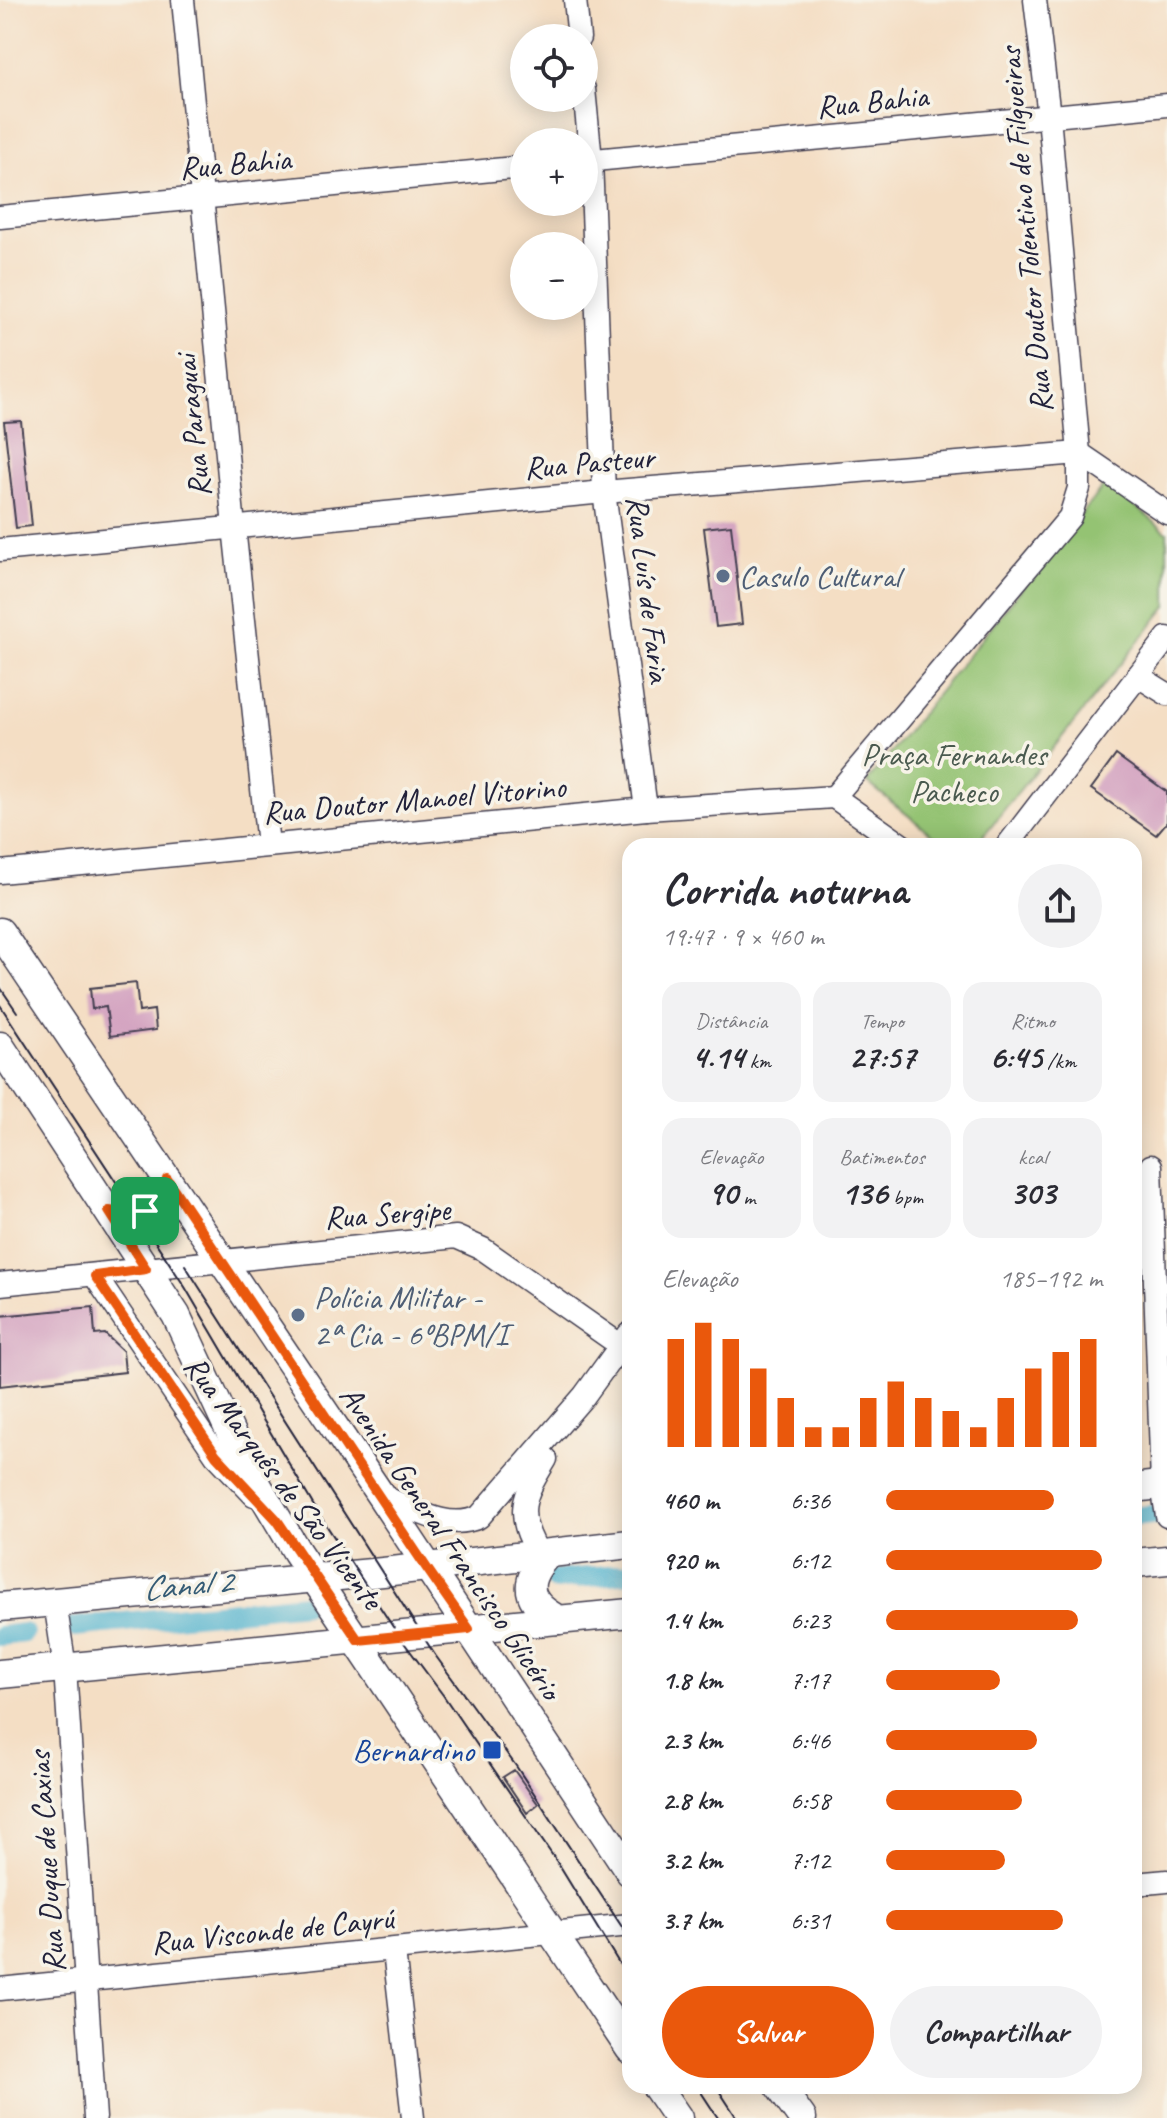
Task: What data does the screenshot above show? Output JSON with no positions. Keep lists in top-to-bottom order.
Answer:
{
  "streets": {
    "main road": ["Rua Marquês de São Vicente", "Avenida General Francisco Glicério"],
    "street": [
      "Rua Bahia",
      "Rua Doutor Tolentino de Filgueiras",
      "Rua Paraguai",
      "Rua Pasteur",
      "Rua Luís de Faria",
      "Rua Doutor Manoel Vitorino",
      "Rua Sergipe",
      "Rua Duque de Caxias",
      "Rua Visconde de Cayrú"
    ]
  },
  "crossings": [
    ["Rua Bahia", "Rua Doutor Tolentino de Filgueiras"],
    ["Rua Bahia", "Rua Paraguai"],
    ["Rua Doutor Tolentino de Filgueiras", "Rua Pasteur"],
    ["Rua Paraguai", "Rua Pasteur"],
    ["Rua Paraguai", "Rua Doutor Manoel Vitorino"],
    ["Rua Pasteur", "Rua Luís de Faria"],
    ["Rua Luís de Faria", "Rua Doutor Manoel Vitorino"],
    ["Rua Sergipe", "Rua Marquês de São Vicente"],
    ["Rua Sergipe", "Avenida General Francisco Glicério"],
    ["Rua Marquês de São Vicente", "Rua Visconde de Cayrú"],
    ["Rua Duque de Caxias", "Rua Visconde de Cayrú"]
  ],
  "water": ["Canal 2"],
  "parks": ["Praça Fernandes Pacheco"],
  "places": {
    "other": ["Casulo Cultural", "Polícia Militar - 2ª Cia - 6ºBPM/I"],
    "transit": ["Bernardino"]
  },
  "page": {
    "map_buttons": ["+", "−"],
    "heading": ["Corrida noturna", "19:47 · 9 × 460 m"],
    "stats": [
      ["Distância", "4.14 km"],
      ["Tempo", "27:57"],
      ["Ritmo", "6:45 /km"],
      ["Elevação", "90 m"],
      ["Batimentos", "136 bpm"],
      ["kcal", "303"]
    ],
    "chart": ["Elevação", "185–192 m"],
    "list": [
      {
        "name": "460 m",
        "note": "6:36"
      },
      {
        "name": "920 m",
        "note": "6:12"
      },
      {
        "name": "1.4 km",
        "note": "6:23"
      },
      {
        "name": "1.8 km",
        "note": "7:17"
      },
      {
        "name": "2.3 km",
        "note": "6:46"
      },
      {
        "name": "2.8 km",
        "note": "6:58"
      },
      {
        "name": "3.2 km",
        "note": "7:12"
      },
      {
        "name": "3.7 km",
        "note": "6:31"
      }
    ],
    "buttons": ["Salvar", "Compartilhar"]
  }
}
